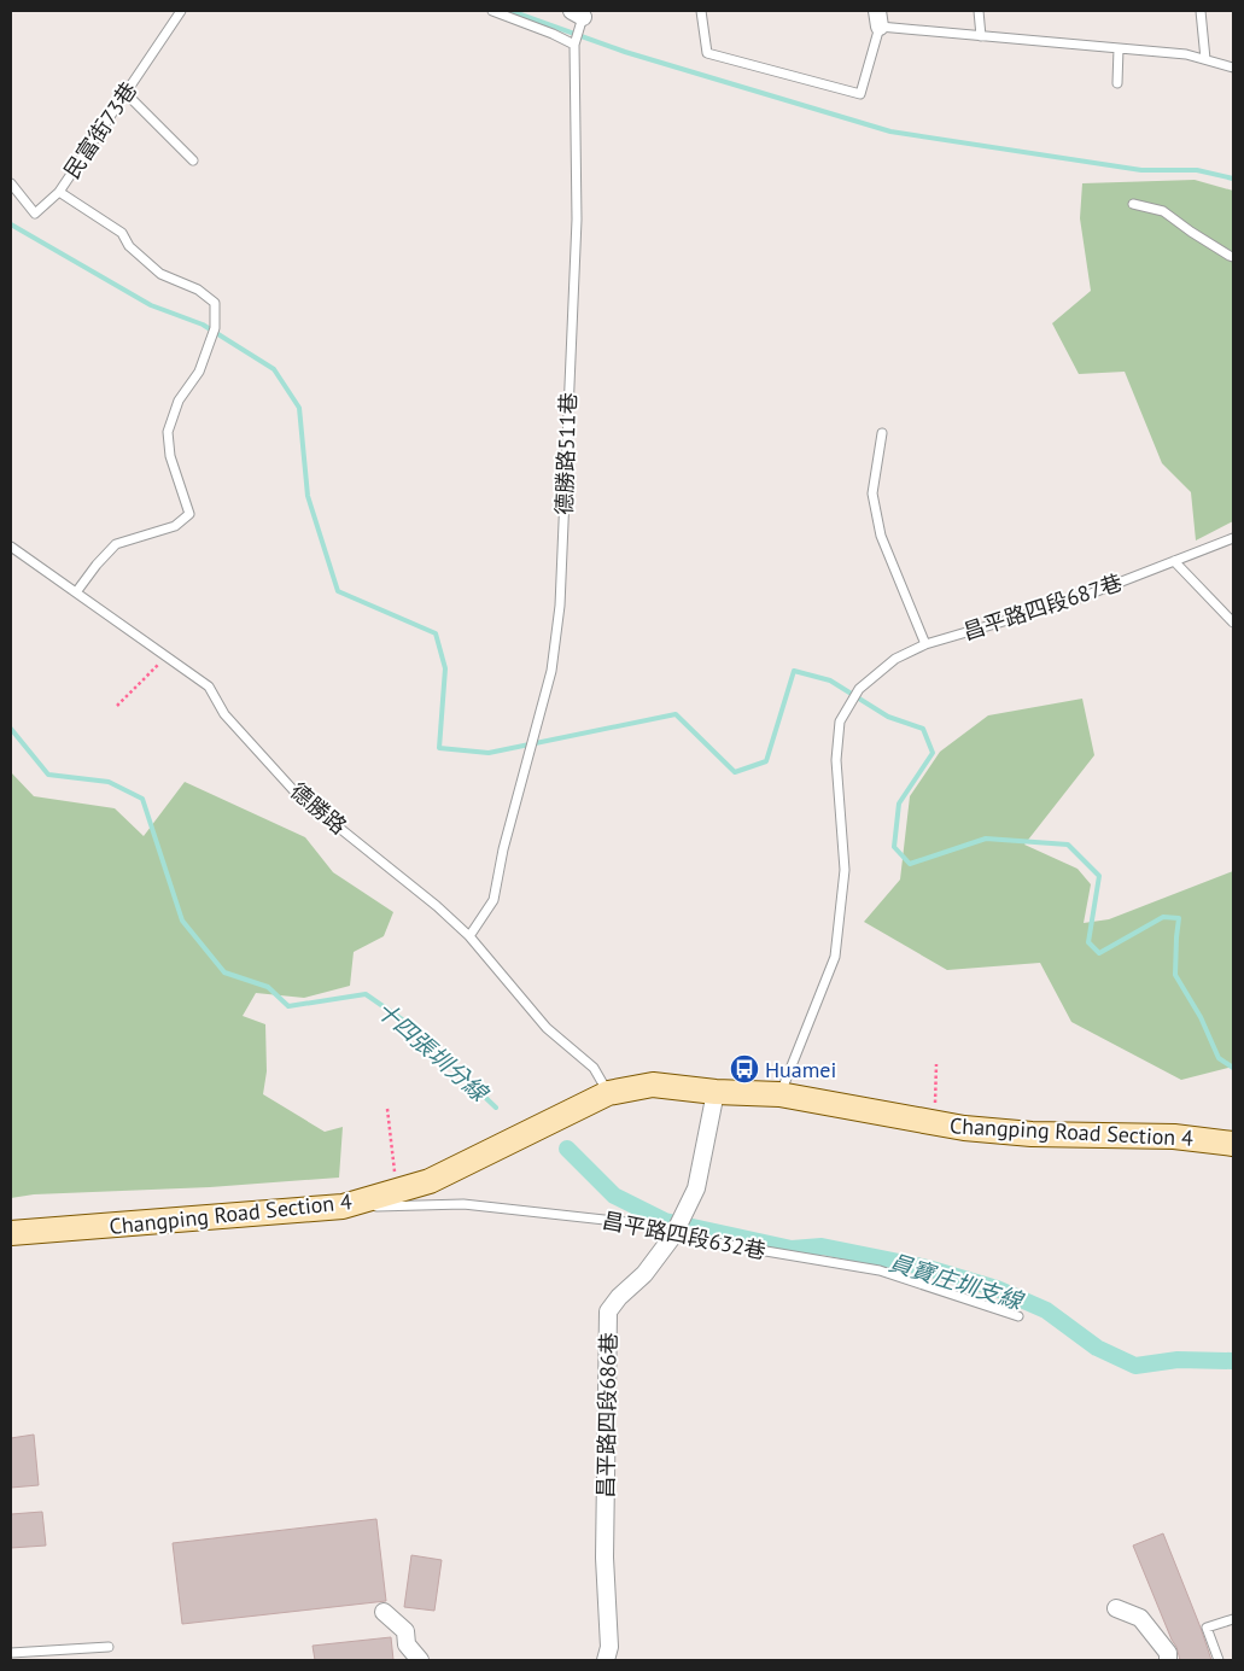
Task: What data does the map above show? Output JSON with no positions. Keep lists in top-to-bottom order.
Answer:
{
  "streets": {
    "street": ["Changping Road Section 4", "昌平路四段686巷"],
    "lane": [
      "民富街73巷",
      "德勝路511巷",
      "昌平路四段687巷",
      "德勝路",
      "昌平路四段632巷"
    ]
  },
  "crossings": [
    ["德勝路511巷", "德勝路"],
    ["昌平路四段687巷", "Changping Road Section 4"],
    ["德勝路", "Changping Road Section 4"],
    ["Changping Road Section 4", "昌平路四段632巷"],
    ["Changping Road Section 4", "昌平路四段686巷"],
    ["昌平路四段632巷", "昌平路四段686巷"]
  ],
  "water": ["十四張圳分線", "員寶庄圳支線"],
  "places": {
    "bus stop": ["Huamei"]
  }
}
